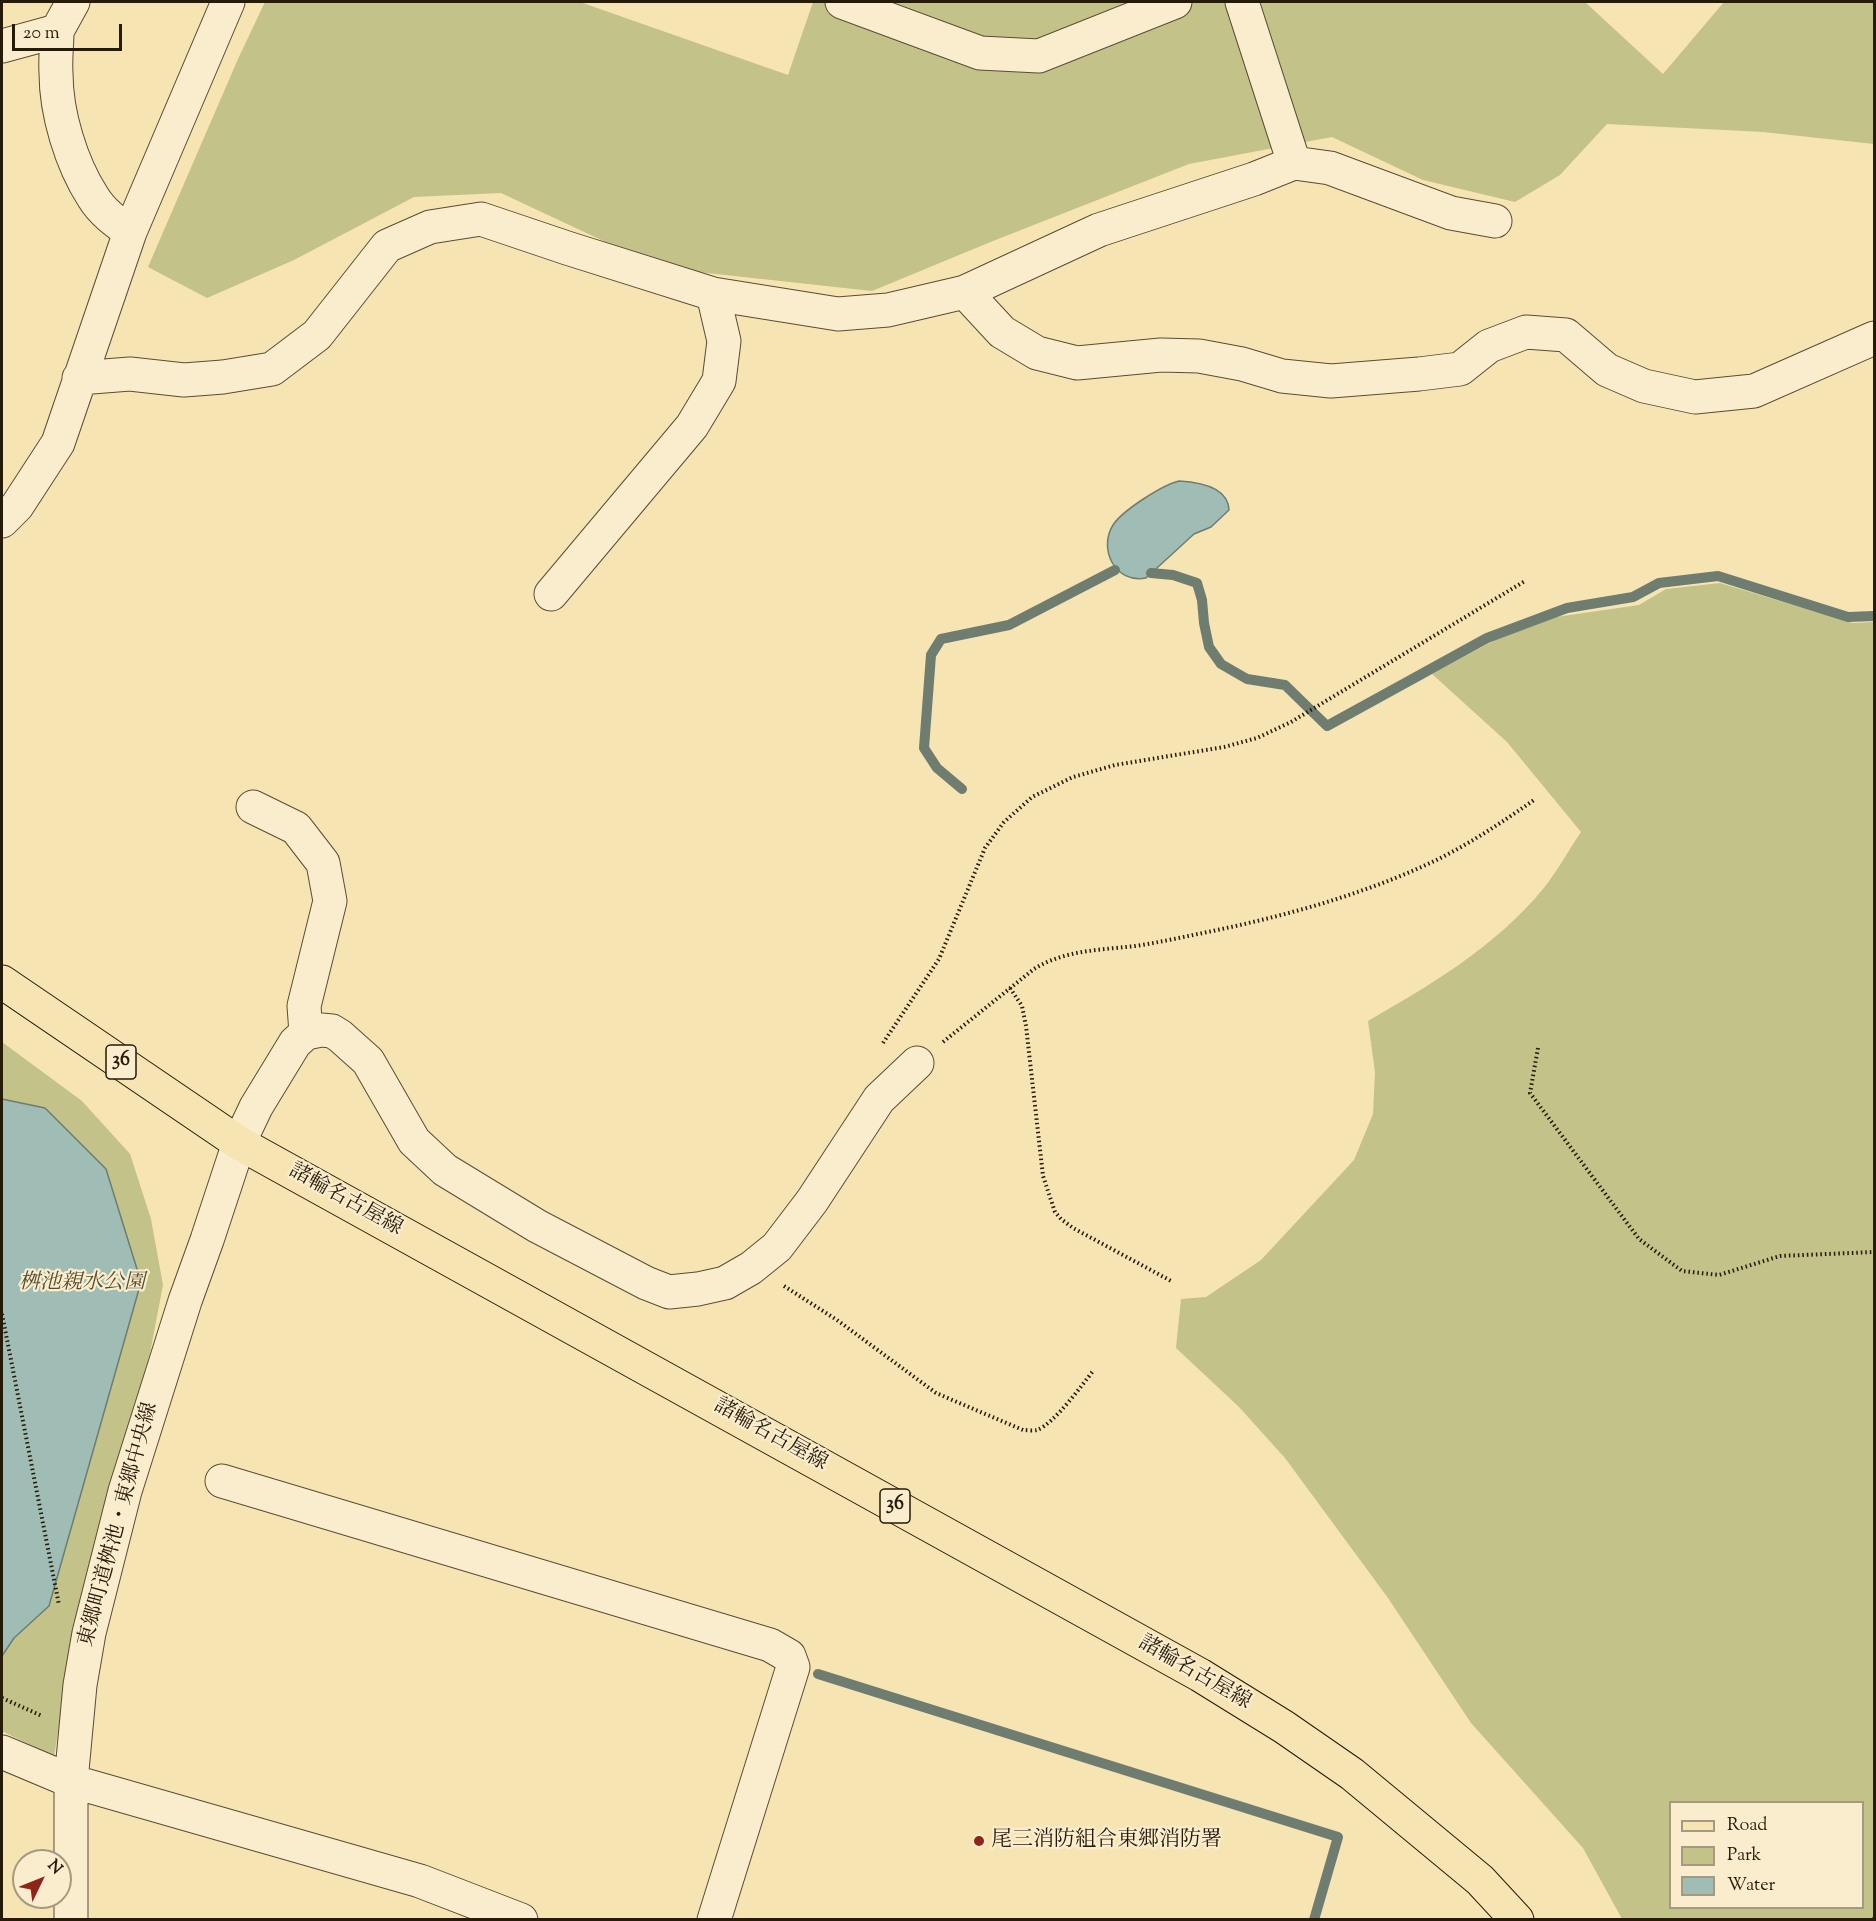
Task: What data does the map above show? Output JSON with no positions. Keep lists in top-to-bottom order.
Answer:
{
  "streets": {
    "main road": ["36", "諸輪名古屋線"],
    "street": ["東郷町道桝池・東郷中央線"]
  },
  "crossings": [
    ["諸輪名古屋線", "東郷町道桝池・東郷中央線"]
  ],
  "parks": ["桝池親水公園"],
  "places": ["尾三消防組合東郷消防署"],
  "legend": ["Road", "Park", "Water"],
  "scale_bar": "20 m",
  "north": "top right"
}
